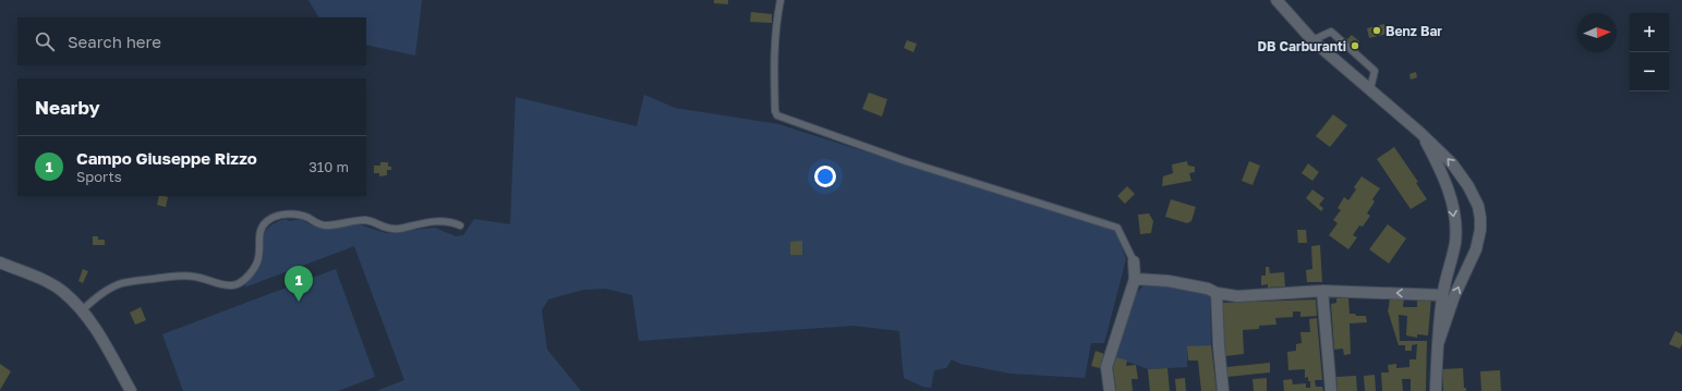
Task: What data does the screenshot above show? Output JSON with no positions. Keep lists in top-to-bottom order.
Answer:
{
  "places": ["Benz Bar", "DB Carburanti"],
  "north": "right",
  "page": {
    "map_buttons": ["+", "−"],
    "search": "Search here",
    "heading": "Nearby",
    "list": [
      {
        "mark": "1",
        "name": "Campo Giuseppe Rizzo",
        "note": "Sports",
        "value": "310 m"
      }
    ],
    "pins": "1"
  }
}
